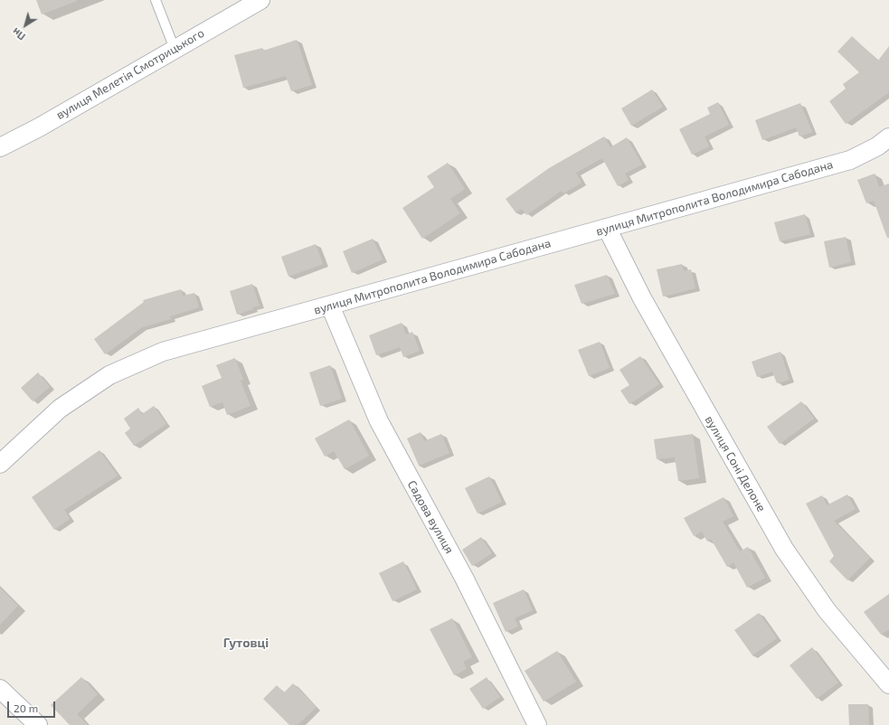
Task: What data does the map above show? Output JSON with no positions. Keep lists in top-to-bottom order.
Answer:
{
  "streets": {
    "street": [
      "вулиця Мелетія Смотрицького",
      "вулиця Митрополита Володимира Сабодана",
      "вулиця Соні Делоне",
      "Садова вулиця"
    ]
  },
  "crossings": [
    ["вулиця Митрополита Володимира Сабодана", "вулиця Соні Делоне"],
    ["вулиця Митрополита Володимира Сабодана", "Садова вулиця"]
  ],
  "districts": ["Гутовці"],
  "scale_bar": "20 m",
  "north": "bottom left"
}
